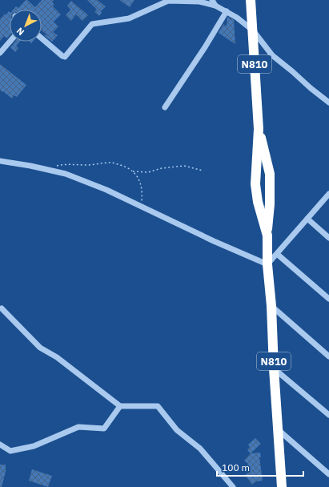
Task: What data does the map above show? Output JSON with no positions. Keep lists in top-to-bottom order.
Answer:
{
  "streets": {
    "highway": ["N810"]
  },
  "scale_bar": "100 m",
  "north": "bottom left"
}
